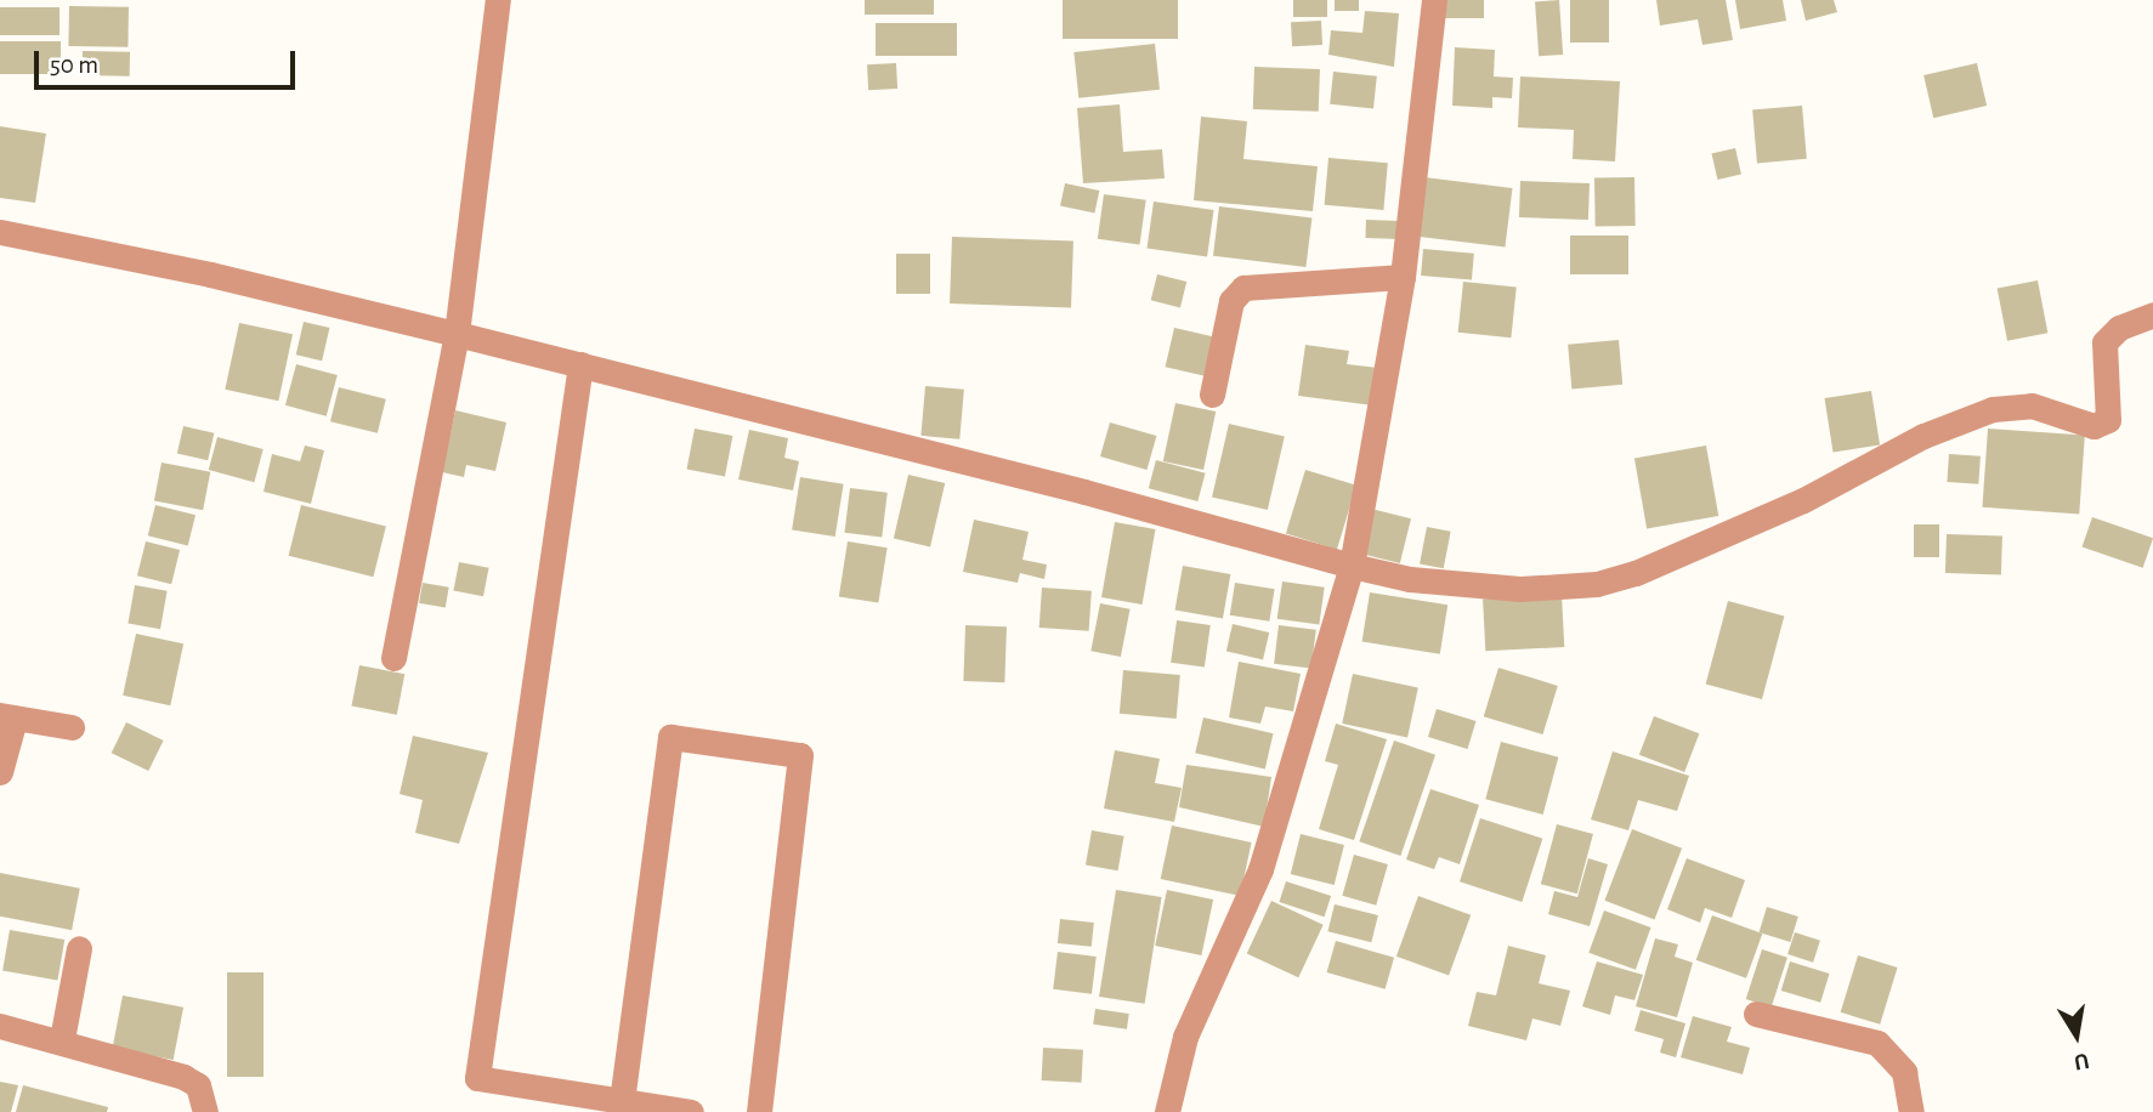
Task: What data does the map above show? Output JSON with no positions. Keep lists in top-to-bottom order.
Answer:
{
  "scale_bar": "50 m",
  "north": "bottom"
}
